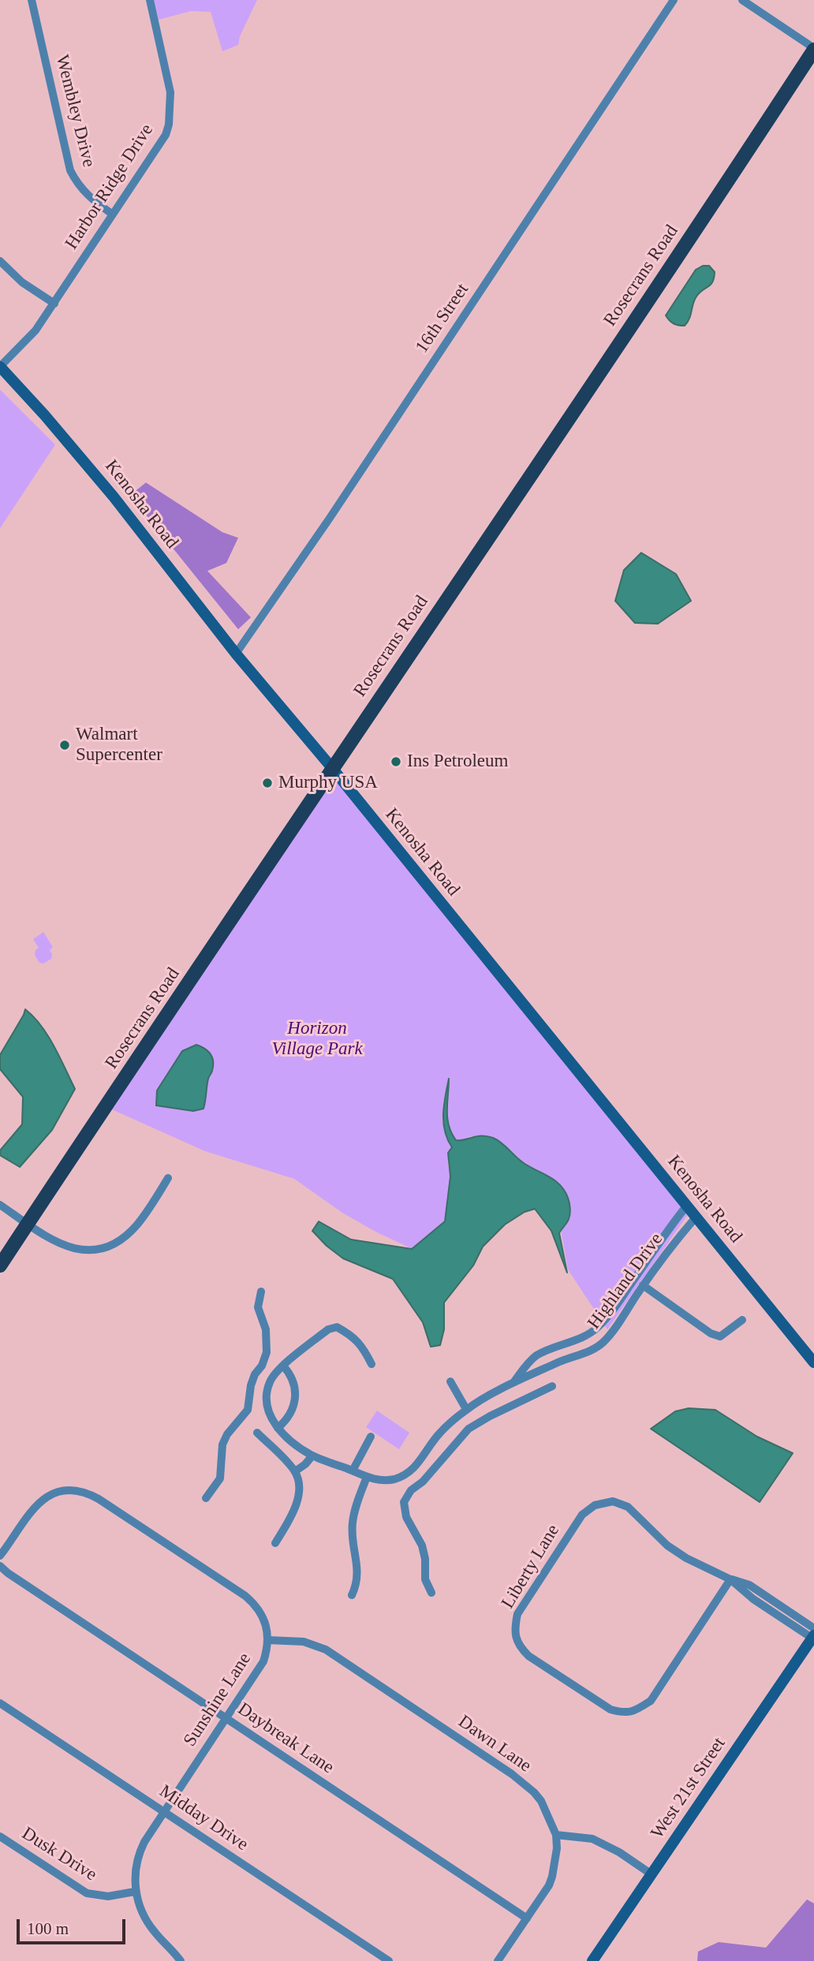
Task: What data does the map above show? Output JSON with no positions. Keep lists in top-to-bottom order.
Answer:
{
  "streets": {
    "main road": ["Rosecrans Road"],
    "street": [
      "Wembley Drive",
      "Harbor Ridge Drive",
      "16th Street",
      "Kenosha Road",
      "Highland Drive",
      "Liberty Lane",
      "Sunshine Lane",
      "Daybreak Lane",
      "Dawn Lane",
      "West 21st Street",
      "Midday Drive",
      "Dusk Drive"
    ]
  },
  "crossings": [
    ["Wembley Drive", "Harbor Ridge Drive"],
    ["Harbor Ridge Drive", "Kenosha Road"],
    ["Rosecrans Road", "Kenosha Road"],
    ["16th Street", "Kenosha Road"],
    ["Kenosha Road", "Highland Drive"],
    ["Liberty Lane", "West 21st Street"],
    ["Sunshine Lane", "Daybreak Lane"],
    ["Sunshine Lane", "Dawn Lane"],
    ["Sunshine Lane", "Midday Drive"],
    ["Sunshine Lane", "Dusk Drive"],
    ["Daybreak Lane", "Dawn Lane"]
  ],
  "parks": ["Horizon Village Park"],
  "places": ["Walmart Supercenter", "Ins Petroleum", "Murphy USA"],
  "scale_bar": "100 m"
}
